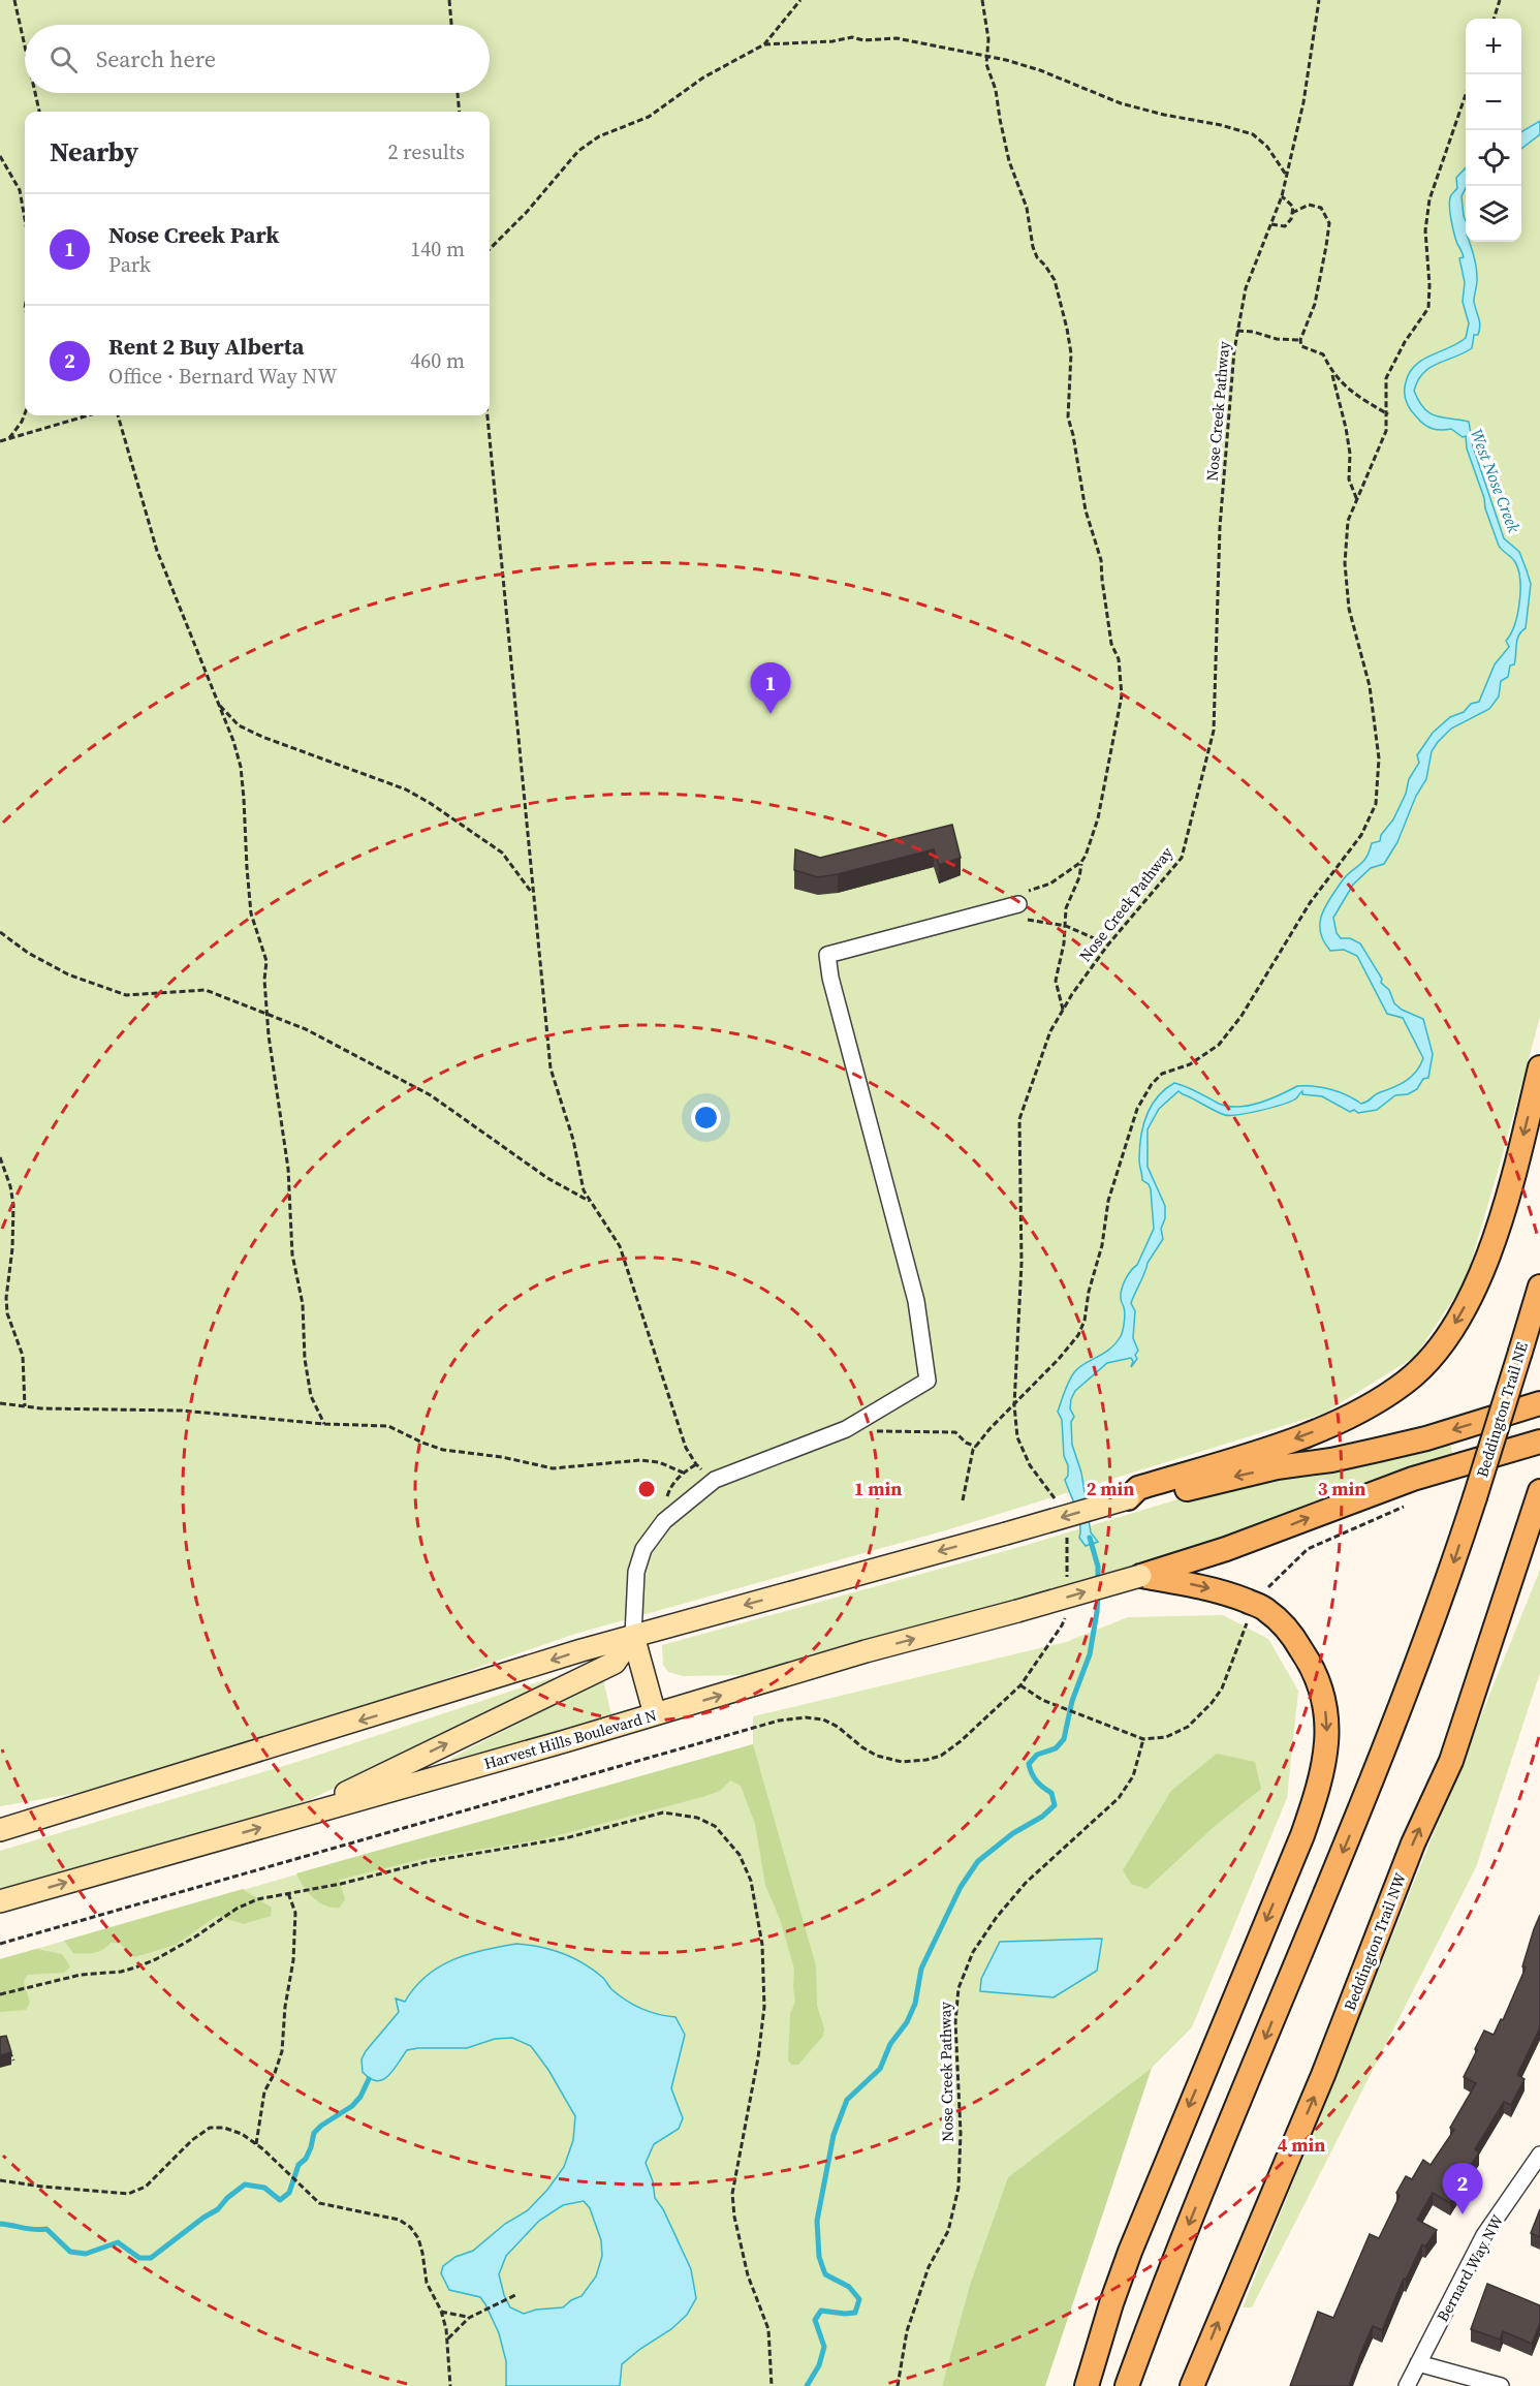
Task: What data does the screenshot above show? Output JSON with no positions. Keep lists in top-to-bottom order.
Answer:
{
  "streets": {
    "main road": ["Beddington Trail NE", "Harvest Hills Boulevard N", "Beddington Trail NW"],
    "street": ["Bernard Way NW"],
    "path": ["Nose Creek Pathway"]
  },
  "one_way": ["Beddington Trail NE", "Beddington Trail NW"],
  "water": ["West Nose Creek"],
  "page": {
    "map_buttons": ["+", "−"],
    "search": "Search here",
    "heading": ["Nearby", "2 results"],
    "list": [
      {
        "mark": "1",
        "name": "Nose Creek Park",
        "note": "Park",
        "value": "140 m"
      },
      {
        "mark": "2",
        "name": "Rent 2 Buy Alberta",
        "note": "Office · Bernard Way NW",
        "value": "460 m"
      }
    ],
    "pins": ["1", "2"]
  },
  "rings": [
    "1 min",
    "2 min",
    "3 min",
    "4 min"
  ]
}
